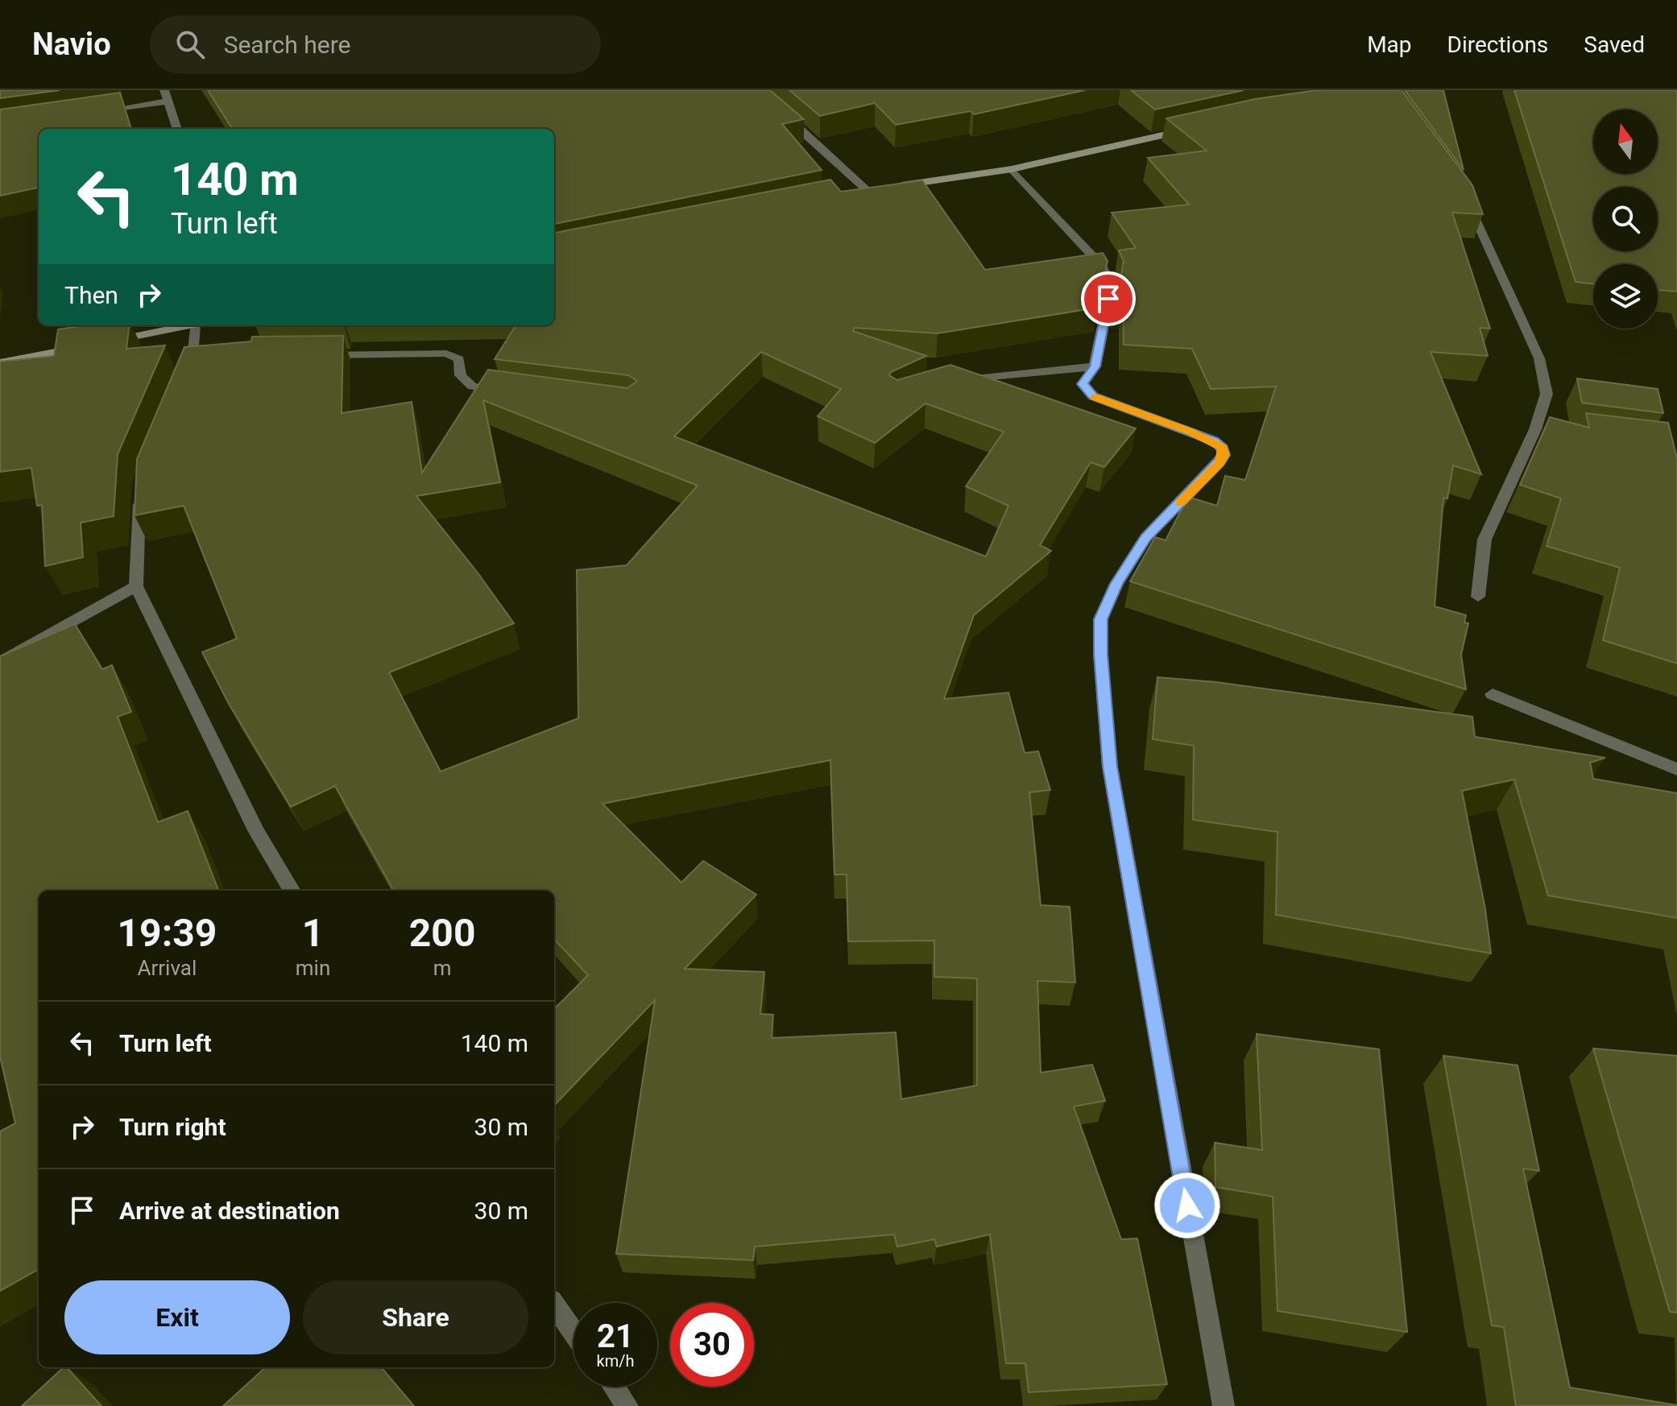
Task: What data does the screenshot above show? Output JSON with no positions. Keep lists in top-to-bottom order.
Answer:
{
  "north": "top",
  "page": {
    "header": "Navio",
    "search": "Search here",
    "nav": ["Map", "Directions", "Saved"],
    "turn": ["140 m", "Turn left"],
    "then": "Then",
    "eta": [
      "19:39",
      "Arrival",
      "1",
      "min",
      "200",
      "m"
    ],
    "list": [
      {
        "name": "Turn left",
        "value": "140 m"
      },
      {
        "name": "Turn right",
        "value": "30 m"
      },
      {
        "name": "Arrive at destination",
        "value": "30 m"
      }
    ],
    "buttons": ["Exit", "Share"],
    "speed": "21 km/h",
    "limit": "30"
  }
}
